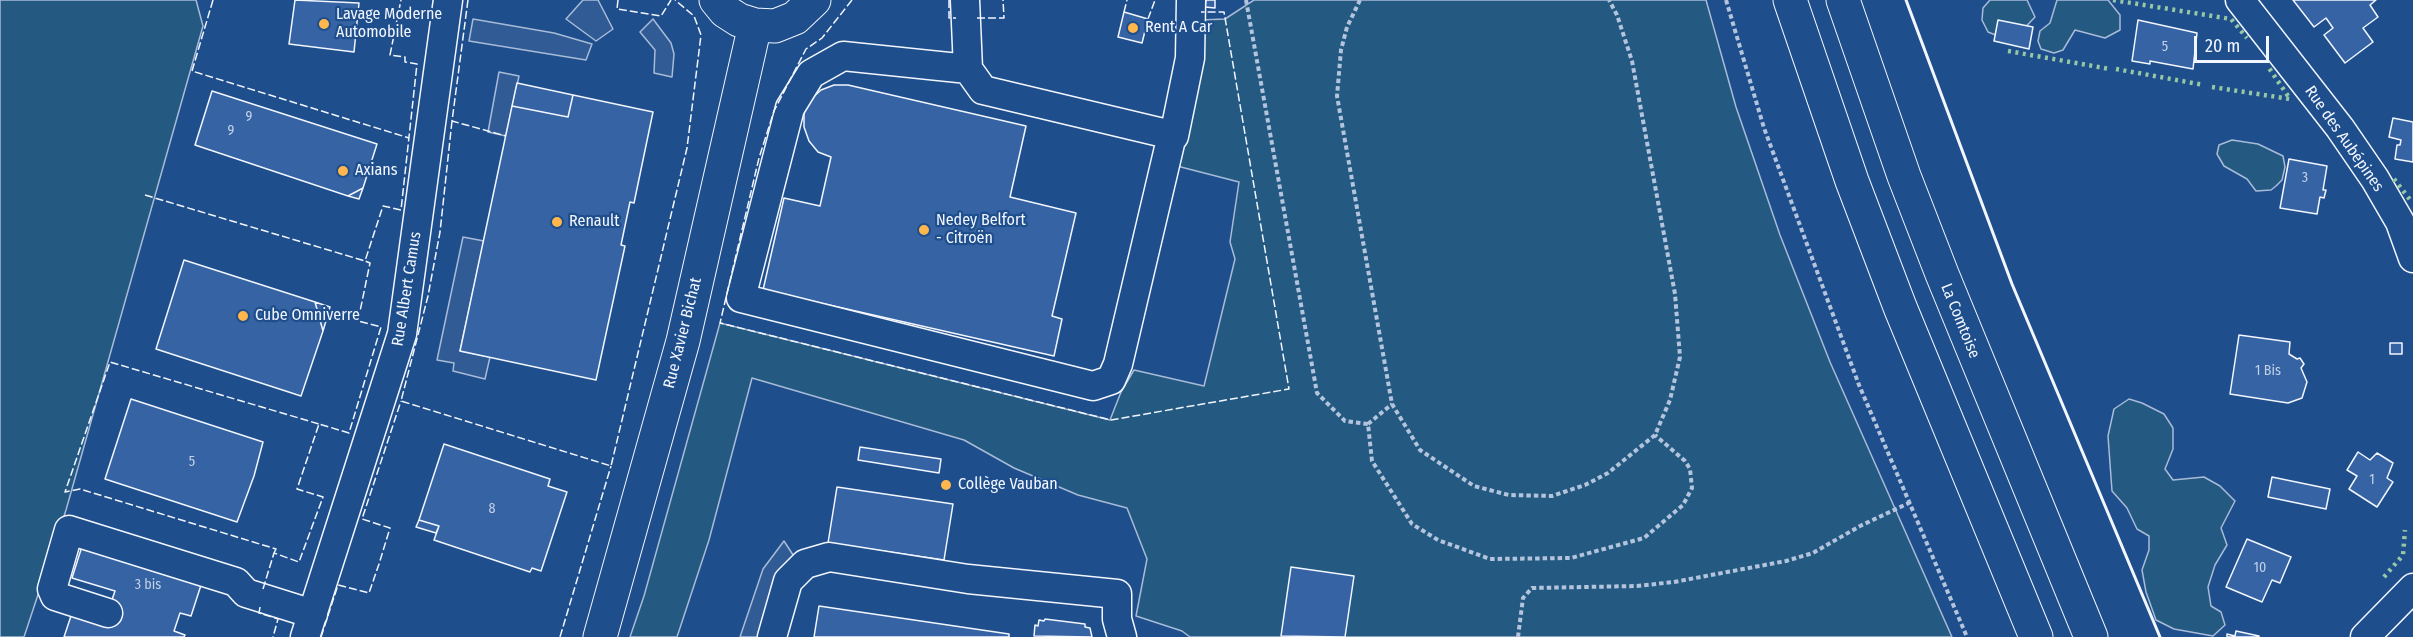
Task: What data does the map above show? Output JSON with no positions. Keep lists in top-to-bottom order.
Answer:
{
  "streets": {
    "main road": ["La Comtoise", "Rue Xavier Bichat"],
    "street": ["Rue des Aubépines", "Rue Albert Camus"]
  },
  "places": [
    "Lavage Moderne Automobile",
    "Rent A Car",
    "Axians",
    "Renault",
    "Nedey Belfort - Citroën",
    "Cube Omniverre",
    "Collège Vauban"
  ],
  "house_numbers": [
    "5",
    "9",
    "9",
    "3",
    "1 Bis",
    "5",
    "1",
    "8",
    "10",
    "3 bis"
  ],
  "scale_bar": "20 m"
}
